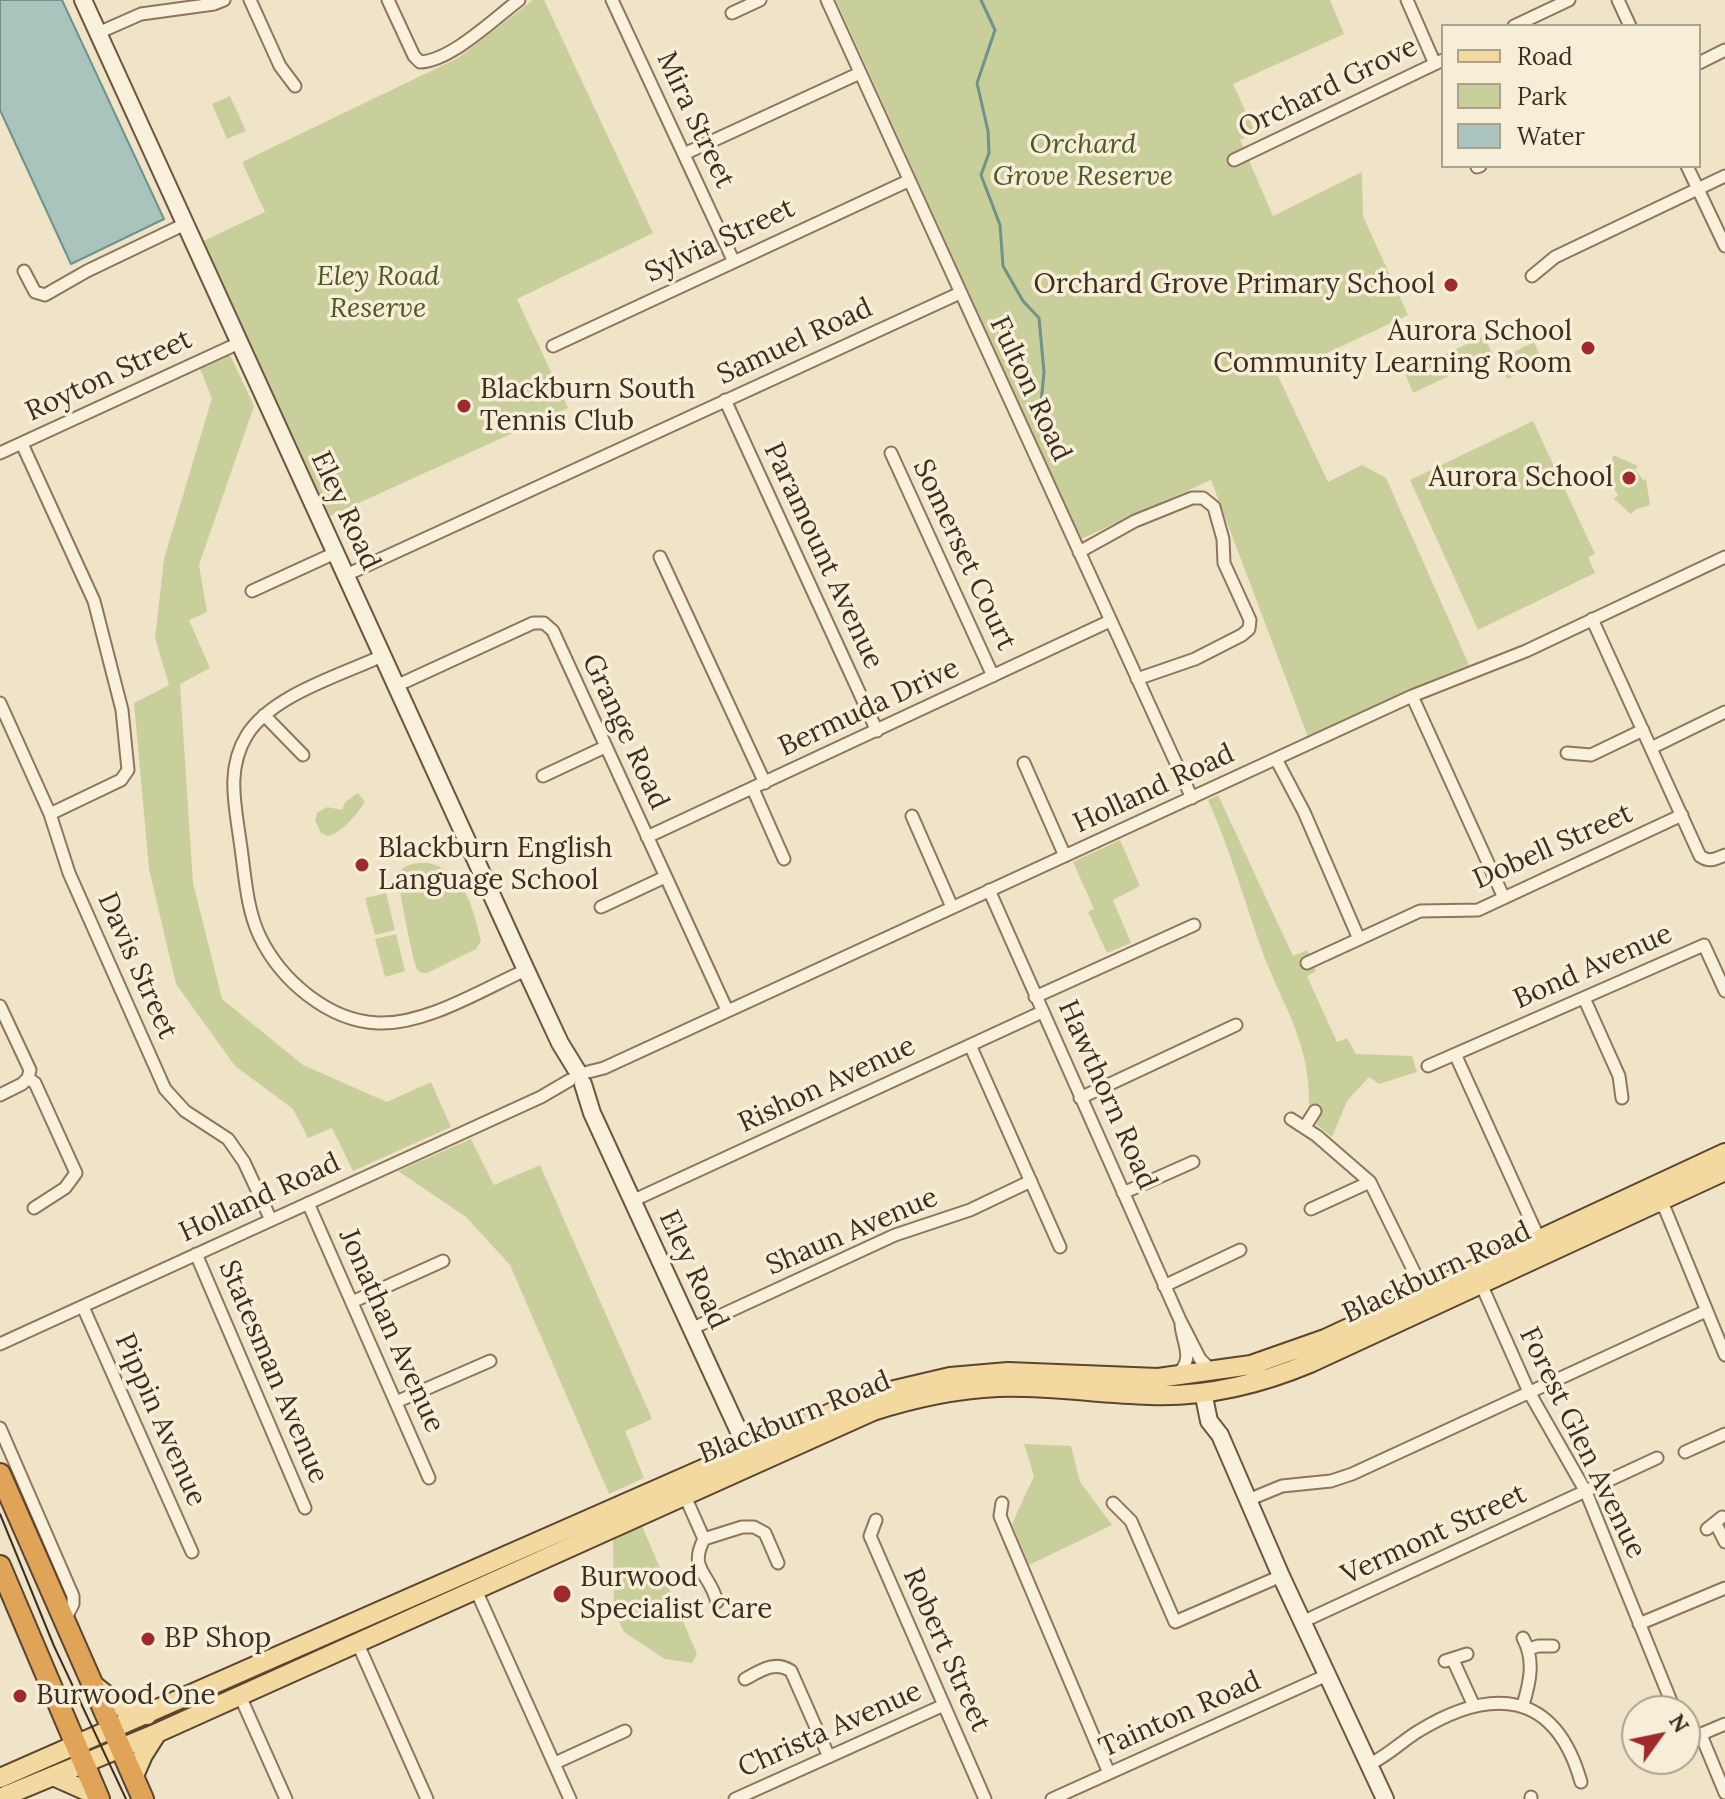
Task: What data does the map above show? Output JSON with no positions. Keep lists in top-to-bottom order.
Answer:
{
  "streets": {
    "main road": ["Eley Road", "Hawthorn Road", "Blackburn Road"],
    "street": [
      "Orchard Grove",
      "Mira Street",
      "Sylvia Street",
      "Samuel Road",
      "Royton Street",
      "Fulton Road",
      "Somerset Court",
      "Paramount Avenue",
      "Bermuda Drive",
      "Grange Road",
      "Holland Road",
      "Dobell Street",
      "Davis Street",
      "Bond Avenue",
      "Rishon Avenue",
      "Shaun Avenue",
      "Jonathan Avenue",
      "Statesman Avenue",
      "Pippin Avenue",
      "Forest Glen Avenue",
      "Vermont Street",
      "Robert Street",
      "Tainton Road",
      "Christa Avenue"
    ]
  },
  "crossings": [
    ["Mira Street", "Sylvia Street"],
    ["Sylvia Street", "Fulton Road"],
    ["Samuel Road", "Fulton Road"],
    ["Samuel Road", "Eley Road"],
    ["Samuel Road", "Paramount Avenue"],
    ["Royton Street", "Eley Road"],
    ["Fulton Road", "Bermuda Drive"],
    ["Fulton Road", "Holland Road"],
    ["Eley Road", "Grange Road"],
    ["Eley Road", "Holland Road"],
    ["Eley Road", "Rishon Avenue"],
    ["Eley Road", "Shaun Avenue"],
    ["Eley Road", "Blackburn Road"],
    ["Somerset Court", "Bermuda Drive"],
    ["Paramount Avenue", "Bermuda Drive"],
    ["Bermuda Drive", "Grange Road"],
    ["Grange Road", "Holland Road"],
    ["Holland Road", "Davis Street"],
    ["Holland Road", "Hawthorn Road"],
    ["Holland Road", "Jonathan Avenue"],
    ["Holland Road", "Statesman Avenue"],
    ["Holland Road", "Pippin Avenue"],
    ["Rishon Avenue", "Hawthorn Road"],
    ["Hawthorn Road", "Blackburn Road"],
    ["Hawthorn Road", "Vermont Street"],
    ["Hawthorn Road", "Tainton Road"],
    ["Blackburn Road", "Forest Glen Avenue"],
    ["Forest Glen Avenue", "Vermont Street"],
    ["Robert Street", "Christa Avenue"]
  ],
  "parks": ["Orchard Grove Reserve", "Eley Road Reserve"],
  "places": [
    "Orchard Grove Primary School",
    "Aurora School Community Learning Room",
    "Blackburn South Tennis Club",
    "Aurora School",
    "Blackburn English Language School",
    "Burwood Specialist Care",
    "BP Shop",
    "Burwood One"
  ],
  "legend": ["Road", "Park", "Water"],
  "north": "top right"
}
